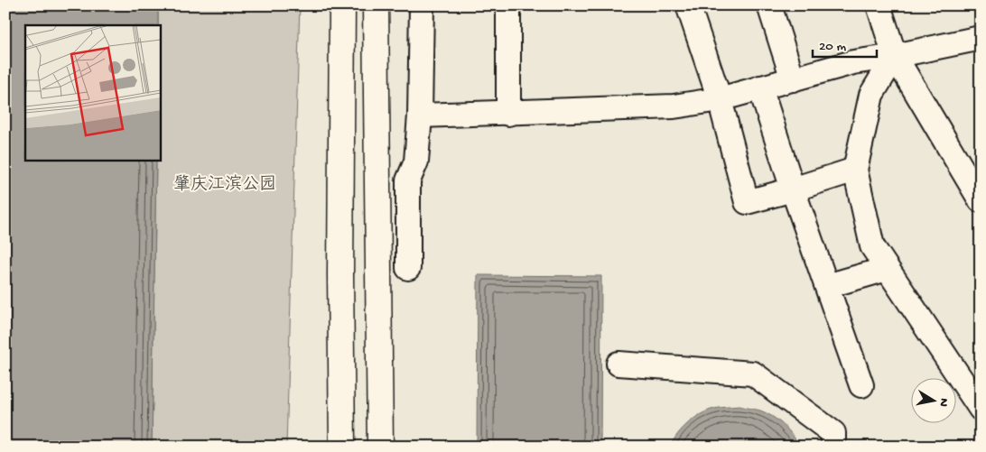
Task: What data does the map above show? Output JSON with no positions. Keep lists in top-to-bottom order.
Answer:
{
  "parks": ["肇庆江滨公园"],
  "scale_bar": "20 m",
  "north": "right"
}
